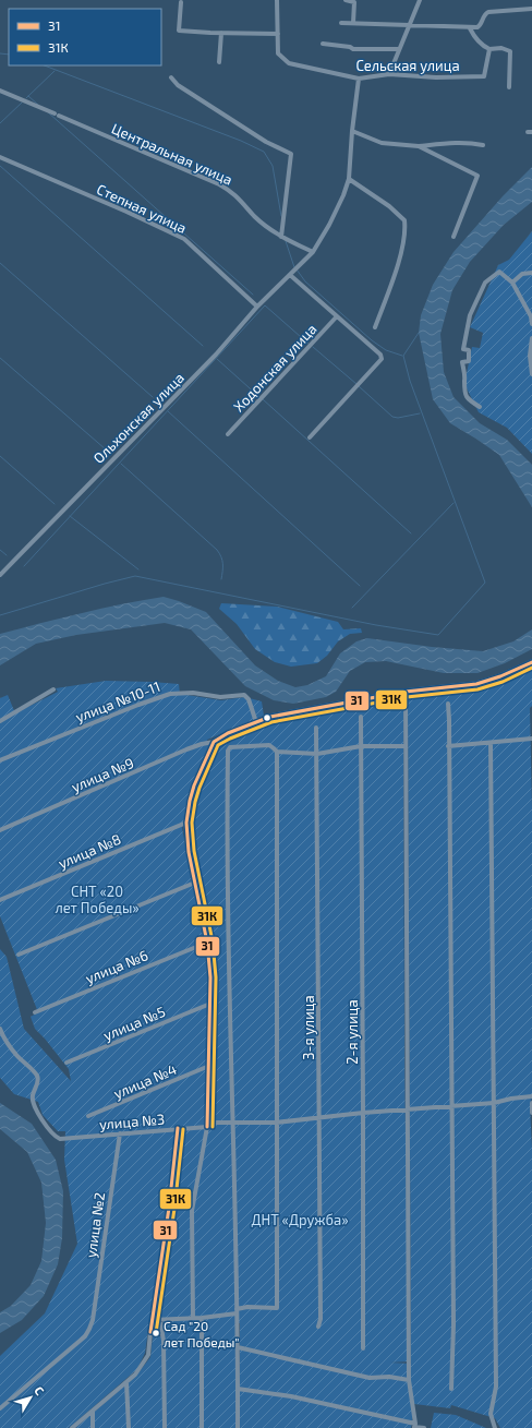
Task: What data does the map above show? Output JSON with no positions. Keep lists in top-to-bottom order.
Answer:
{
  "streets": {
    "street": [
      "Сельская улица",
      "Центральная улица",
      "Степная улица",
      "Ходонская улица",
      "Ольхонская улица",
      "улица №10-11",
      "улица №9",
      "улица №8",
      "улица №6",
      "улица №5",
      "3-я улица",
      "2-я улица",
      "улица №4",
      "улица №3",
      "улица №2"
    ]
  },
  "crossings": [
    ["Сельская улица", "Ольхонская улица"],
    ["Центральная улица", "Ольхонская улица"],
    ["Степная улица", "Ольхонская улица"],
    ["3-я улица", "улица №3"],
    ["2-я улица", "улица №3"],
    ["улица №3", "улица №2"]
  ],
  "parks": ["СНТ «20 лет Победы»", "ДНТ «Дружба»"],
  "places": ["Сад \"20 лет Победы\""],
  "lines": ["transit line 31", "transit line 31К"],
  "legend": ["31", "31К"],
  "north": "top right"
}
